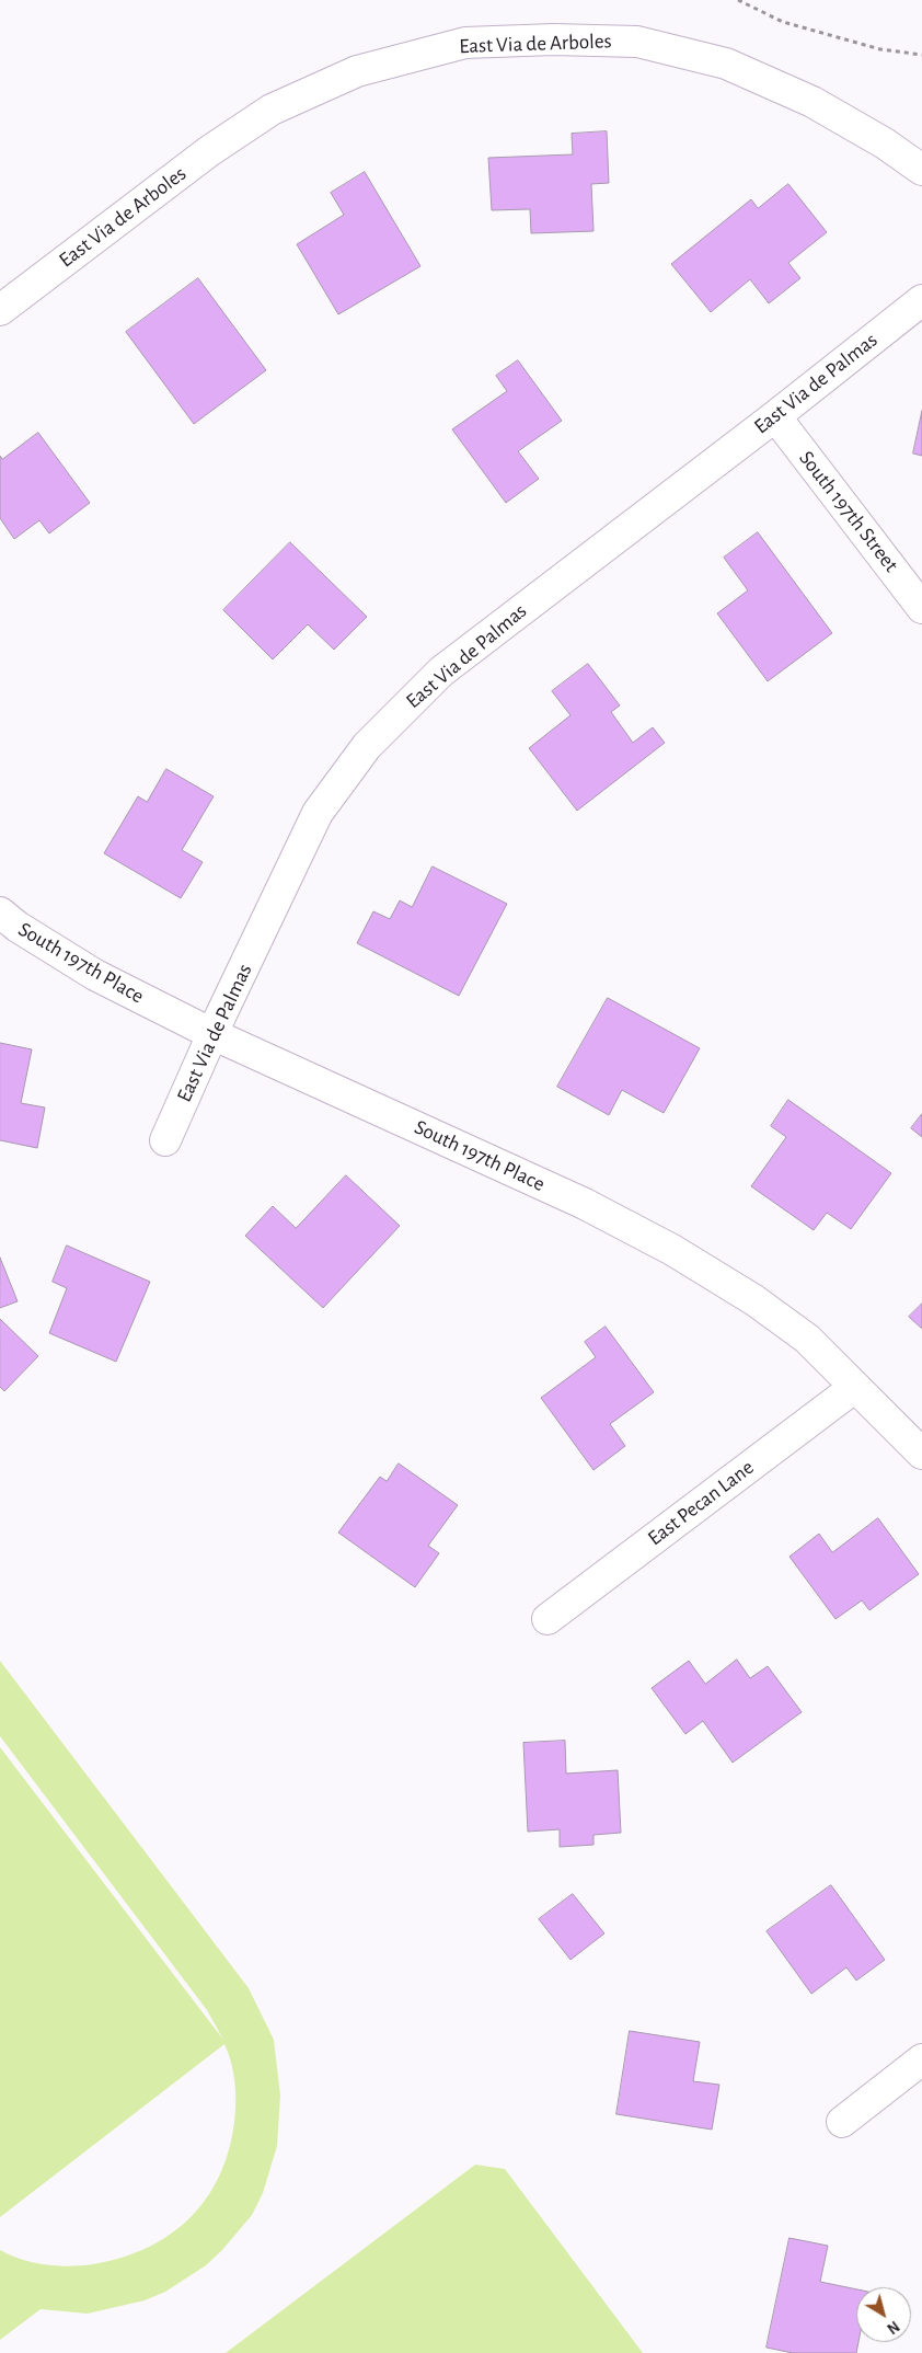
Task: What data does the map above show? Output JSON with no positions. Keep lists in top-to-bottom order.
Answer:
{
  "streets": {
    "street": [
      "East Via de Arboles",
      "East Via de Palmas",
      "South 197th Street",
      "South 197th Place",
      "East Pecan Lane"
    ]
  },
  "crossings": [
    ["East Via de Palmas", "South 197th Street"],
    ["East Via de Palmas", "South 197th Place"],
    ["South 197th Place", "East Pecan Lane"]
  ],
  "north": "bottom right"
}
